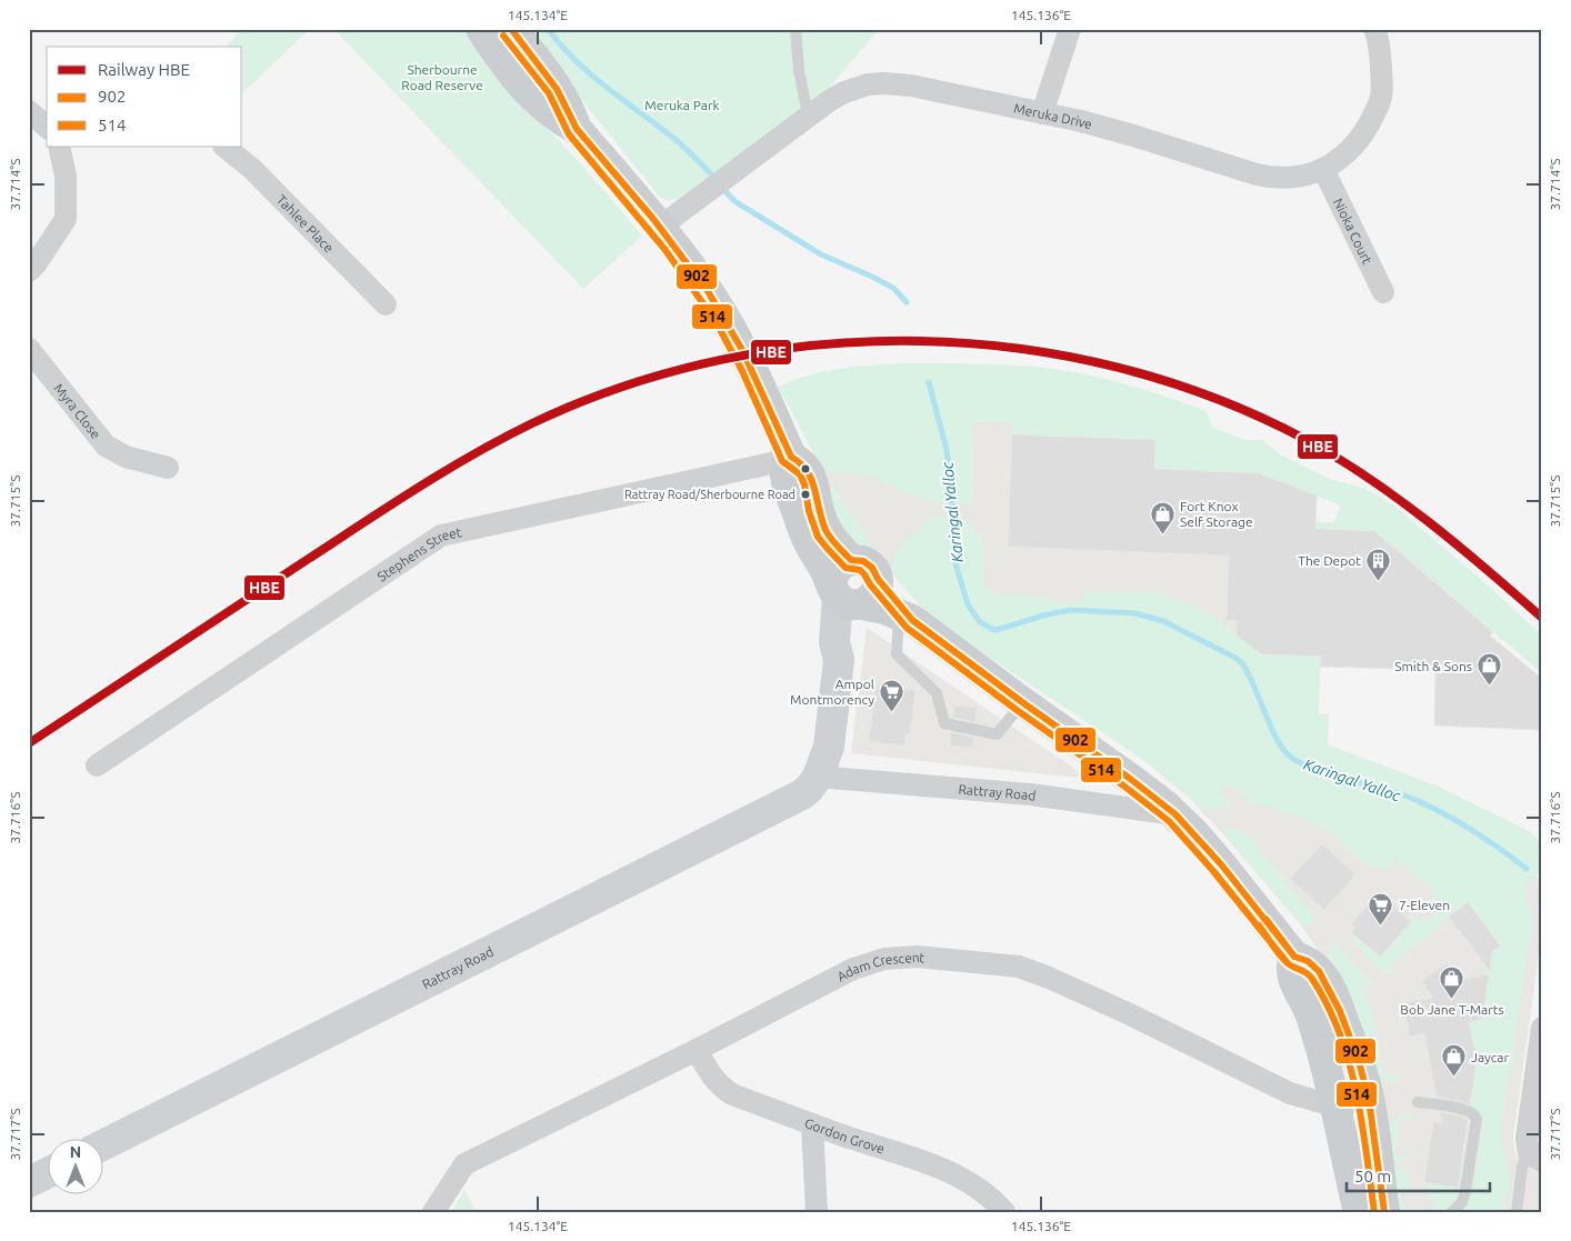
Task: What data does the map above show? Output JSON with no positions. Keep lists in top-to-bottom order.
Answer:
{
  "streets": {
    "street": [
      "Meruka Drive",
      "Tahlee Place",
      "Nioka Court",
      "Myra Close",
      "Stephens Street",
      "Rattray Road",
      "Adam Crescent",
      "Gordon Grove"
    ]
  },
  "crossings": [
    ["Meruka Drive", "Nioka Court"],
    ["Adam Crescent", "Gordon Grove"]
  ],
  "water": ["Karingal Yalloc"],
  "parks": ["Sherbourne Road Reserve", "Meruka Park"],
  "places": {
    "other": ["Rattray Road/Sherbourne Road"],
    "shop": [
      "Fort Knox Self Storage",
      "Smith & Sons",
      "Bob Jane T-Marts",
      "Jaycar"
    ],
    "building": ["The Depot"],
    "supermarket": ["Ampol Montmorency", "7-Eleven"]
  },
  "lines": ["transit line 902", "transit line 514", "rail line HBE"],
  "legend": ["Railway HBE", "902", "514"],
  "scale_bar": "50 m",
  "north": "top",
  "coordinates": [
    "145.134°E",
    "145.136°E",
    "37.714°S",
    "37.715°S",
    "37.716°S",
    "37.717°S"
  ]
}
